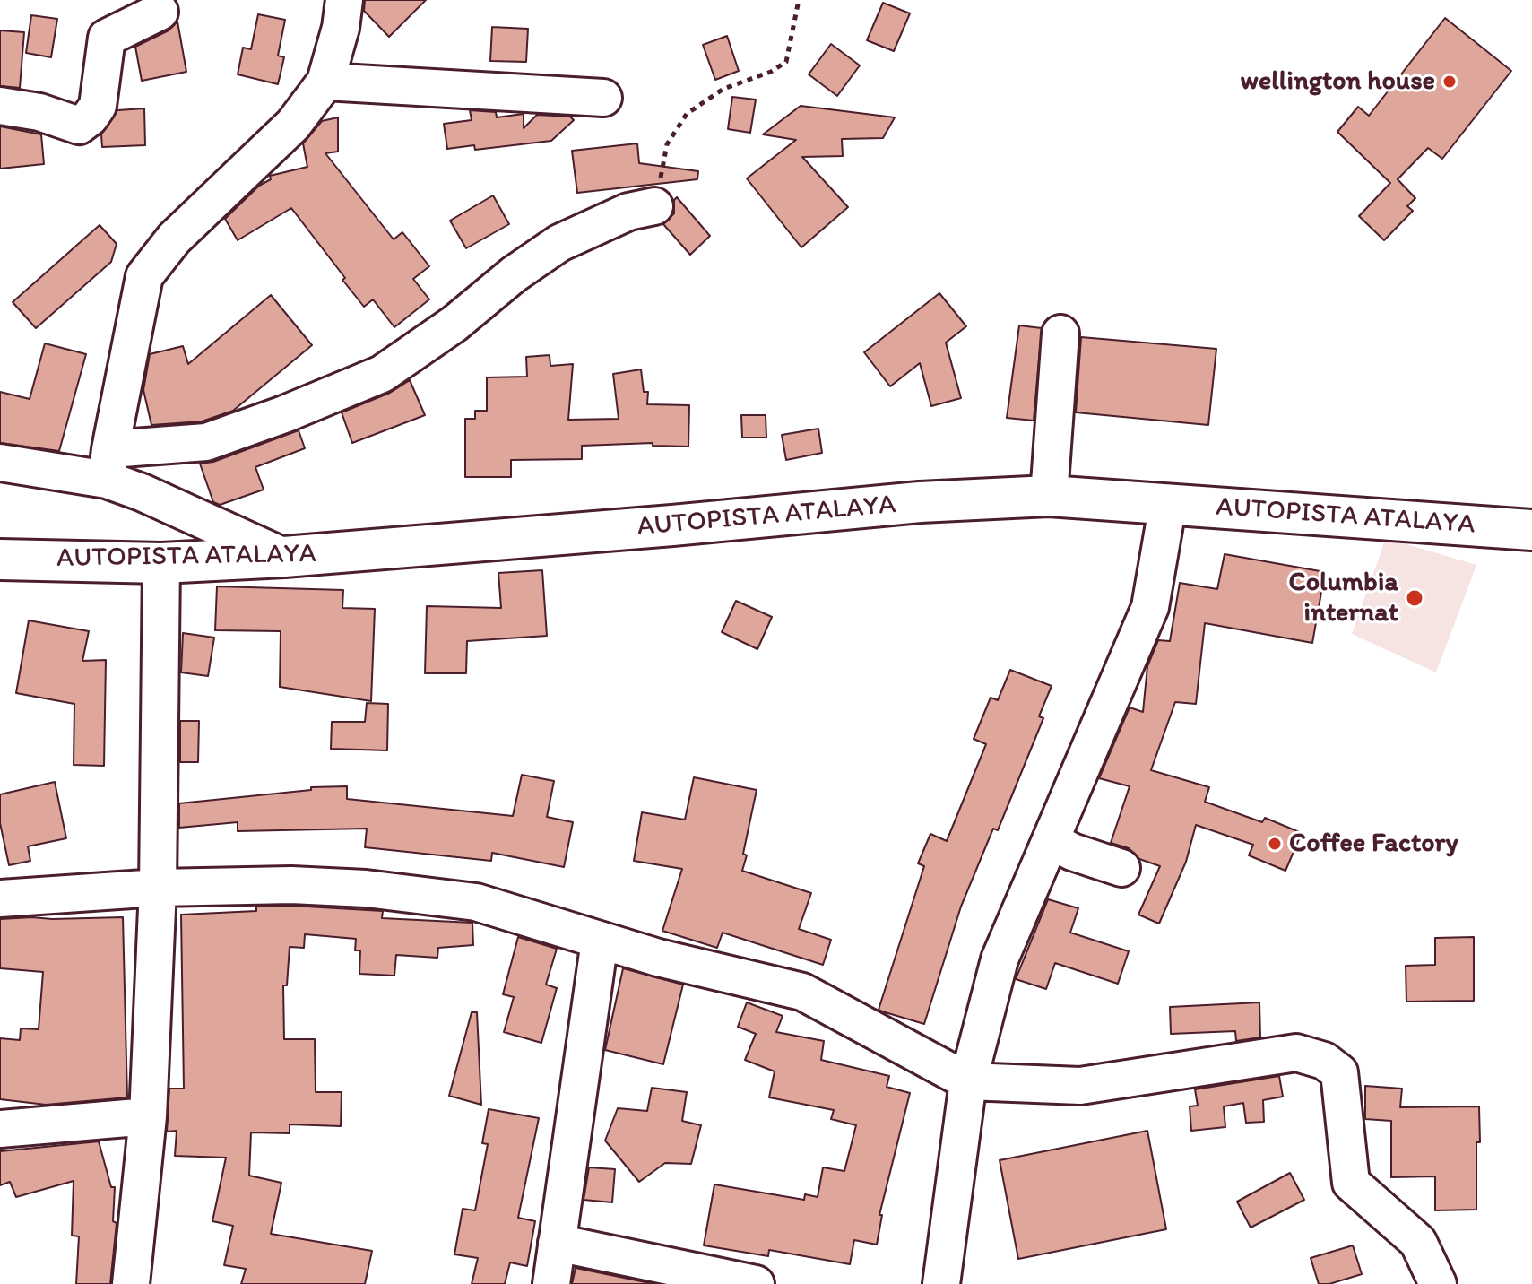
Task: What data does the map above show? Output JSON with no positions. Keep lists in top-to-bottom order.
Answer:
{
  "streets": {
    "main road": ["AUTOPISTA ATALAYA"]
  },
  "places": ["wellington house", "Columbia internat", "Coffee Factory"]
}
